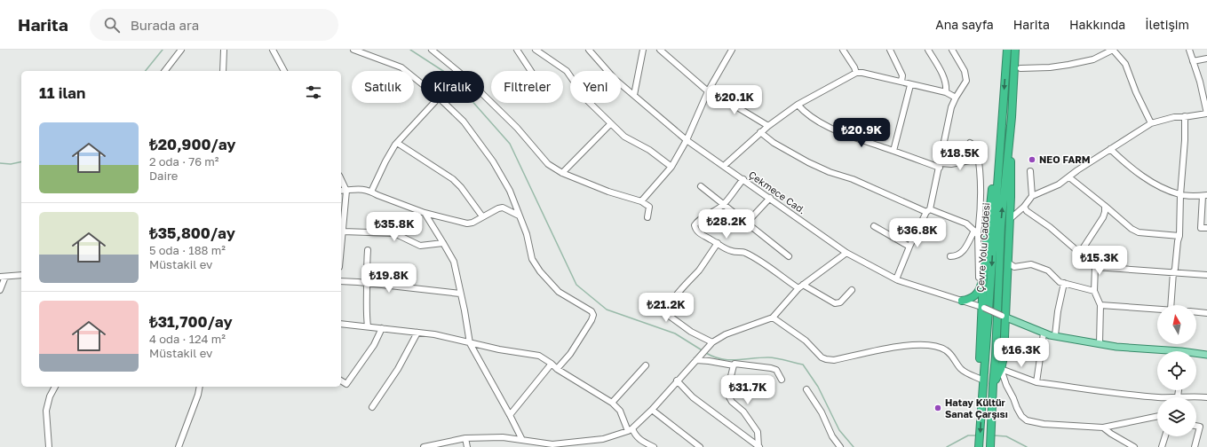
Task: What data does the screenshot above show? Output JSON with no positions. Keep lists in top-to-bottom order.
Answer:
{
  "streets": {
    "highway": ["Çevre Yolu Caddesi"],
    "street": ["Çekmece Cad."]
  },
  "places": ["NEO FARM", "Hatay Kültür Sanat Çarşısı"],
  "north": "top",
  "page": {
    "header": "Harita",
    "search": "Burada ara",
    "nav": [
      "Ana sayfa",
      "Harita",
      "Hakkında",
      "İletişim"
    ],
    "chip": [
      "Satılık",
      "Kiralık",
      "Filtreler",
      "Yeni"
    ],
    "heading": "11 ilan",
    "price": [
      "₺20.1K",
      "₺20.9K",
      "₺18.5K",
      "₺28.2K",
      "₺35.8K",
      "₺36.8K",
      "₺15.3K",
      "₺19.8K",
      "₺21.2K",
      "₺16.3K",
      "₺31.7K"
    ],
    "list": [
      {
        "name": "₺20,900/ay",
        "note": "2 oda · 76 m² · Daire"
      },
      {
        "name": "₺35,800/ay",
        "note": "5 oda · 188 m² · Müstakil ev"
      },
      {
        "name": "₺31,700/ay",
        "note": "4 oda · 124 m² · Müstakil ev"
      }
    ]
  }
}
